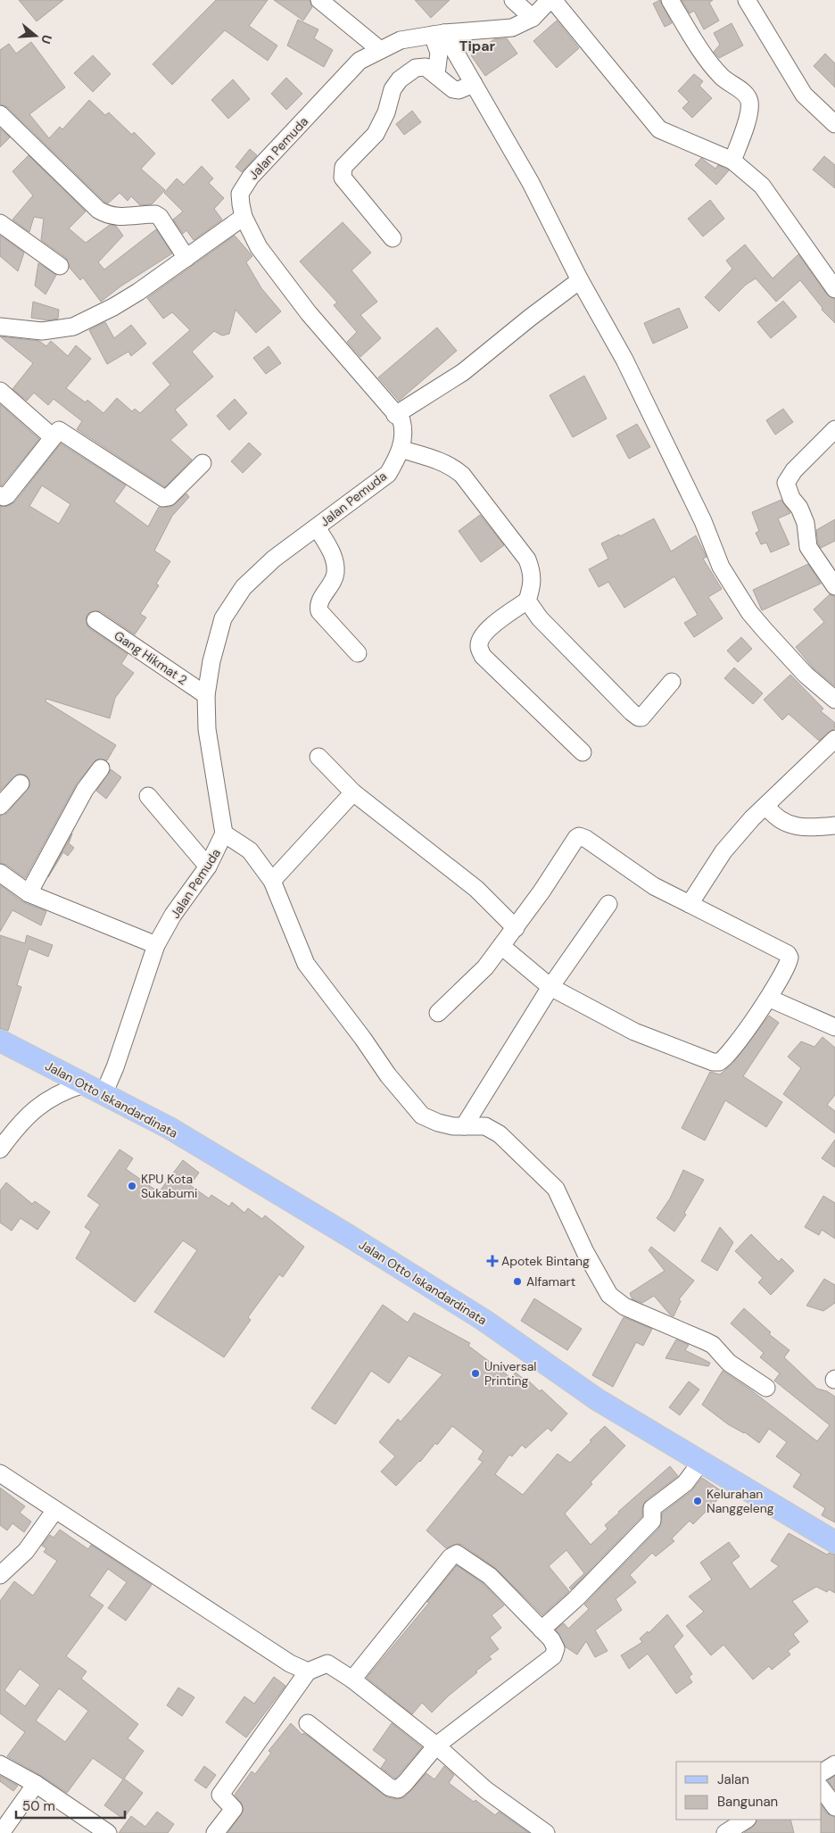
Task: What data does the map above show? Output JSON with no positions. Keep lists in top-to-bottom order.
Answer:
{
  "streets": {
    "main road": ["Jalan Otto Iskandardinata"],
    "street": ["Jalan Pemuda", "Gang Hikmat 2"]
  },
  "crossings": [
    ["Jalan Pemuda", "Gang Hikmat 2"],
    ["Jalan Pemuda", "Jalan Otto Iskandardinata"]
  ],
  "districts": ["Tipar"],
  "places": {
    "other": [
      "KPU Kota Sukabumi",
      "Alfamart",
      "Universal Printing",
      "Kelurahan Nanggeleng"
    ],
    "health": ["Apotek Bintang"]
  },
  "legend": ["Jalan", "Bangunan"],
  "scale_bar": "50 m",
  "north": "right"
}
